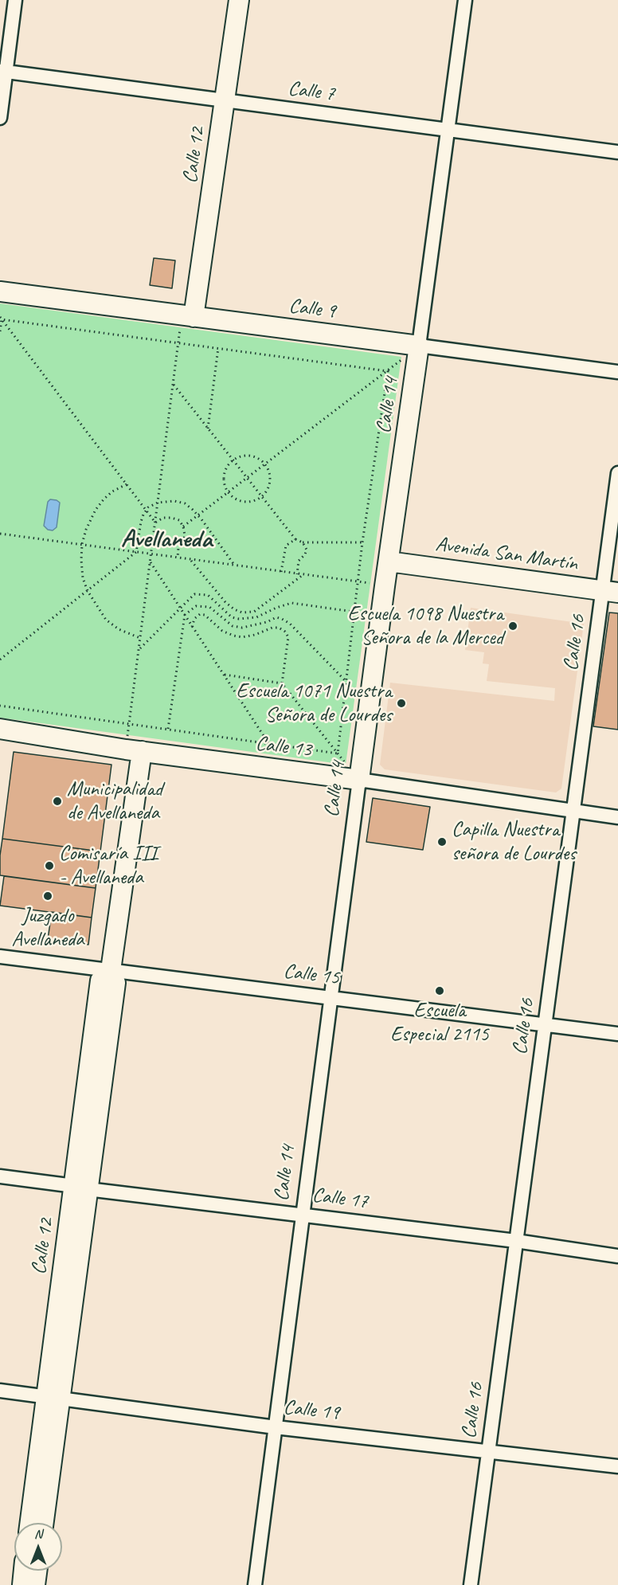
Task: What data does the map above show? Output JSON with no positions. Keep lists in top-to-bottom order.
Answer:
{
  "streets": {
    "street": [
      "Calle 7",
      "Calle 12",
      "Calle 9",
      "Calle 14",
      "Avenida San Martín",
      "Calle 16",
      "Calle 13",
      "Calle 15",
      "Calle 17",
      "Calle 19"
    ]
  },
  "crossings": [
    ["Calle 7", "Calle 12"],
    ["Calle 7", "Calle 14"],
    ["Calle 12", "Calle 9"],
    ["Calle 12", "Calle 13"],
    ["Calle 12", "Calle 15"],
    ["Calle 12", "Calle 17"],
    ["Calle 12", "Calle 19"],
    ["Calle 9", "Calle 14"],
    ["Calle 14", "Avenida San Martín"],
    ["Calle 14", "Calle 13"],
    ["Calle 14", "Calle 15"],
    ["Calle 14", "Calle 17"],
    ["Calle 14", "Calle 19"],
    ["Avenida San Martín", "Calle 16"],
    ["Calle 16", "Calle 13"],
    ["Calle 16", "Calle 15"],
    ["Calle 16", "Calle 17"],
    ["Calle 16", "Calle 19"]
  ],
  "districts": ["Avellaneda"],
  "places": [
    "Escuela 1098 Nuestra Señora de la Merced",
    "Escuela 1071 Nuestra Señora de Lourdes",
    "Municipalidad de Avellaneda",
    "Capilla Nuestra señora de Lourdes",
    "Comisaría III - Avellaneda",
    "Juzgado Avellaneda",
    "Escuela Especial 2115"
  ],
  "north": "top"
}
